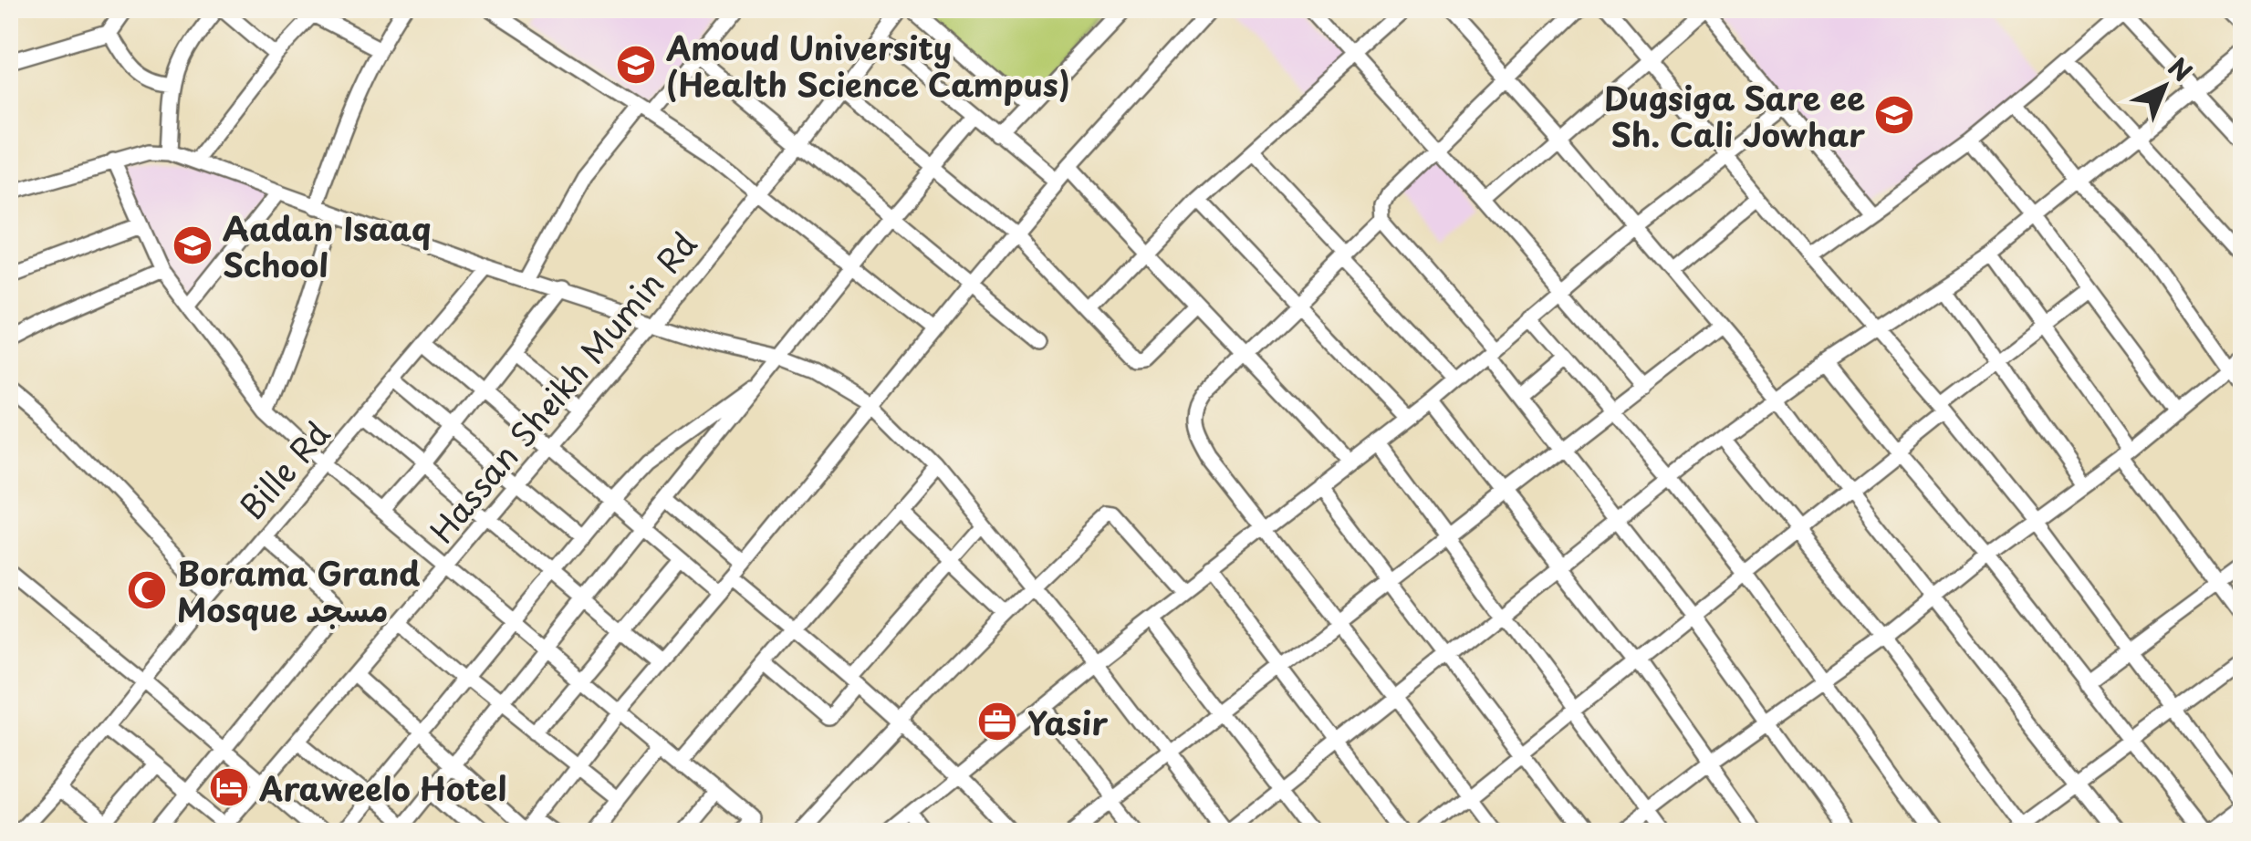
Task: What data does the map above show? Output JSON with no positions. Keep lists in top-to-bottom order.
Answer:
{
  "streets": {
    "street": ["Hassan Sheikh Mumin Rd", "Bille Rd"]
  },
  "places": {
    "school or university": ["Amoud University (Health Science Campus)", "Dugsiga Sare ee Sh. Cali Jowhar", "Aadan Isaaq School"],
    "mosque": ["Borama Grand Mosque مسجد"],
    "office": ["Yasir"],
    "hotel": ["Araweelo Hotel"]
  },
  "north": "top right"
}
